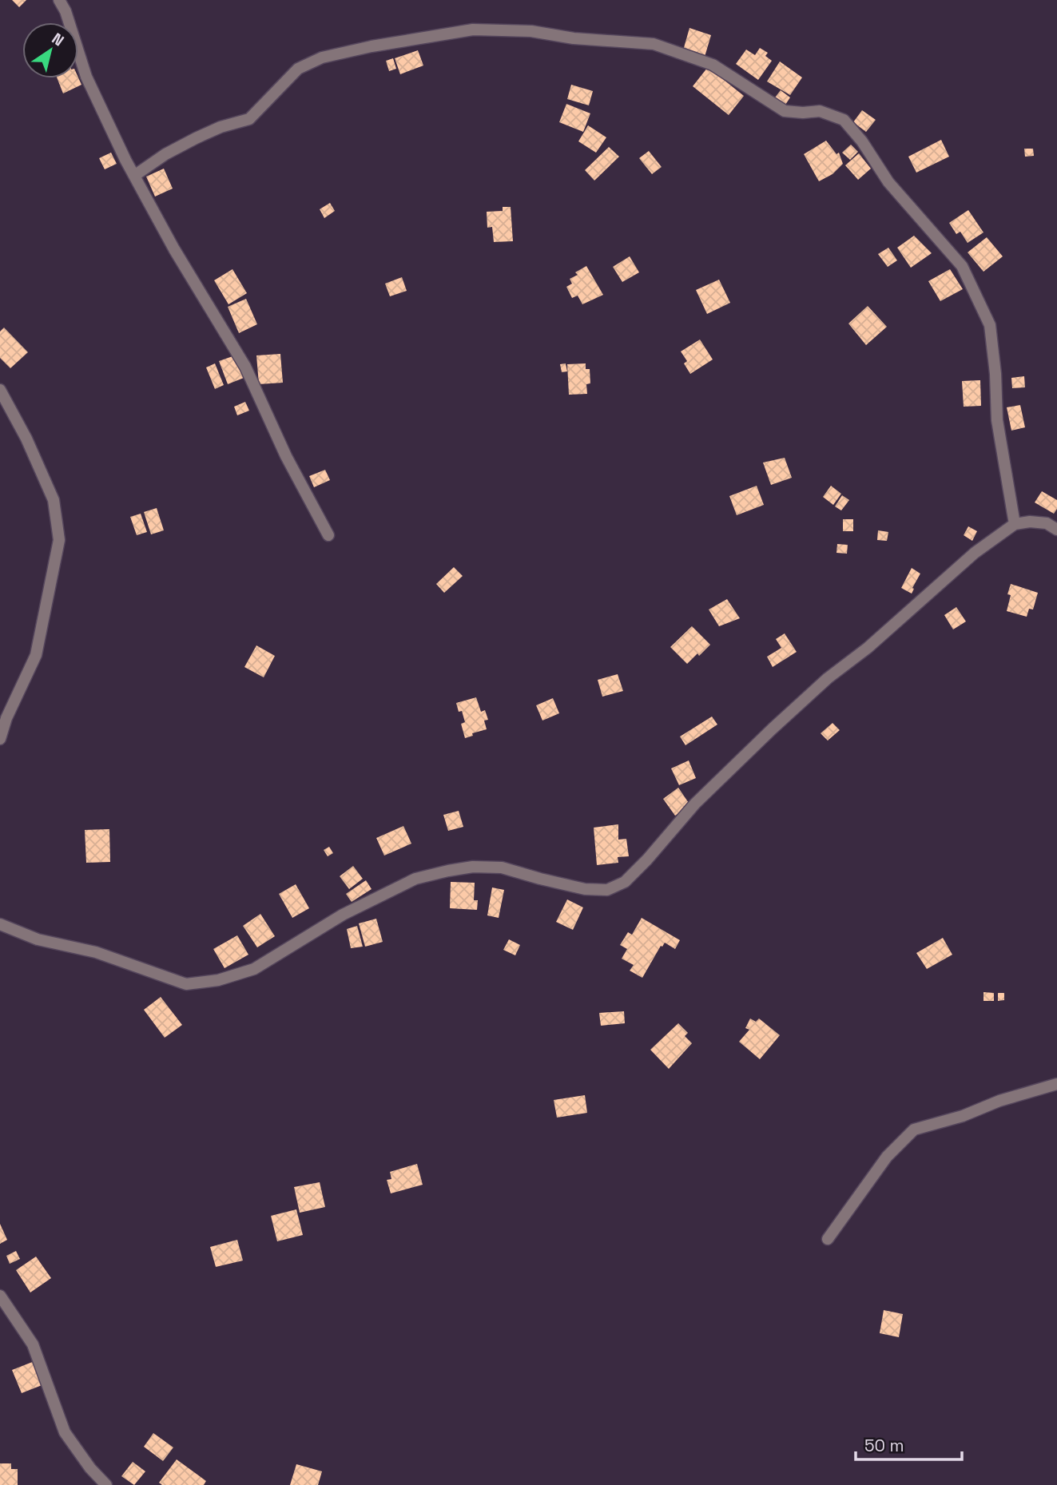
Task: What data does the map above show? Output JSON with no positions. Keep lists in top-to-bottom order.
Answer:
{
  "scale_bar": "50 m",
  "north": "top right"
}
